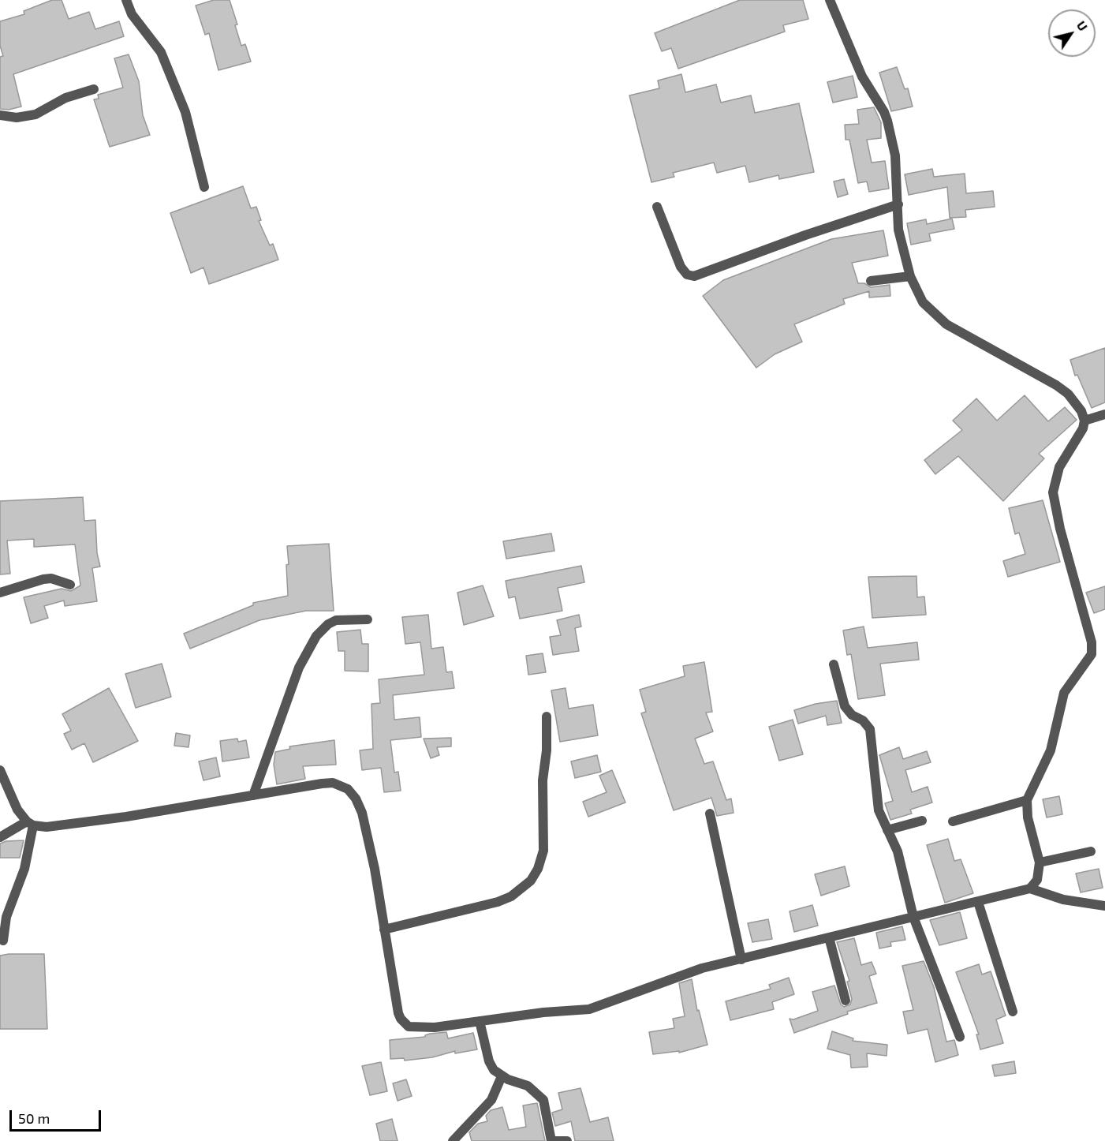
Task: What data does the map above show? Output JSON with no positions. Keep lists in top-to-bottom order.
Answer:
{
  "scale_bar": "50 m",
  "north": "top right"
}
